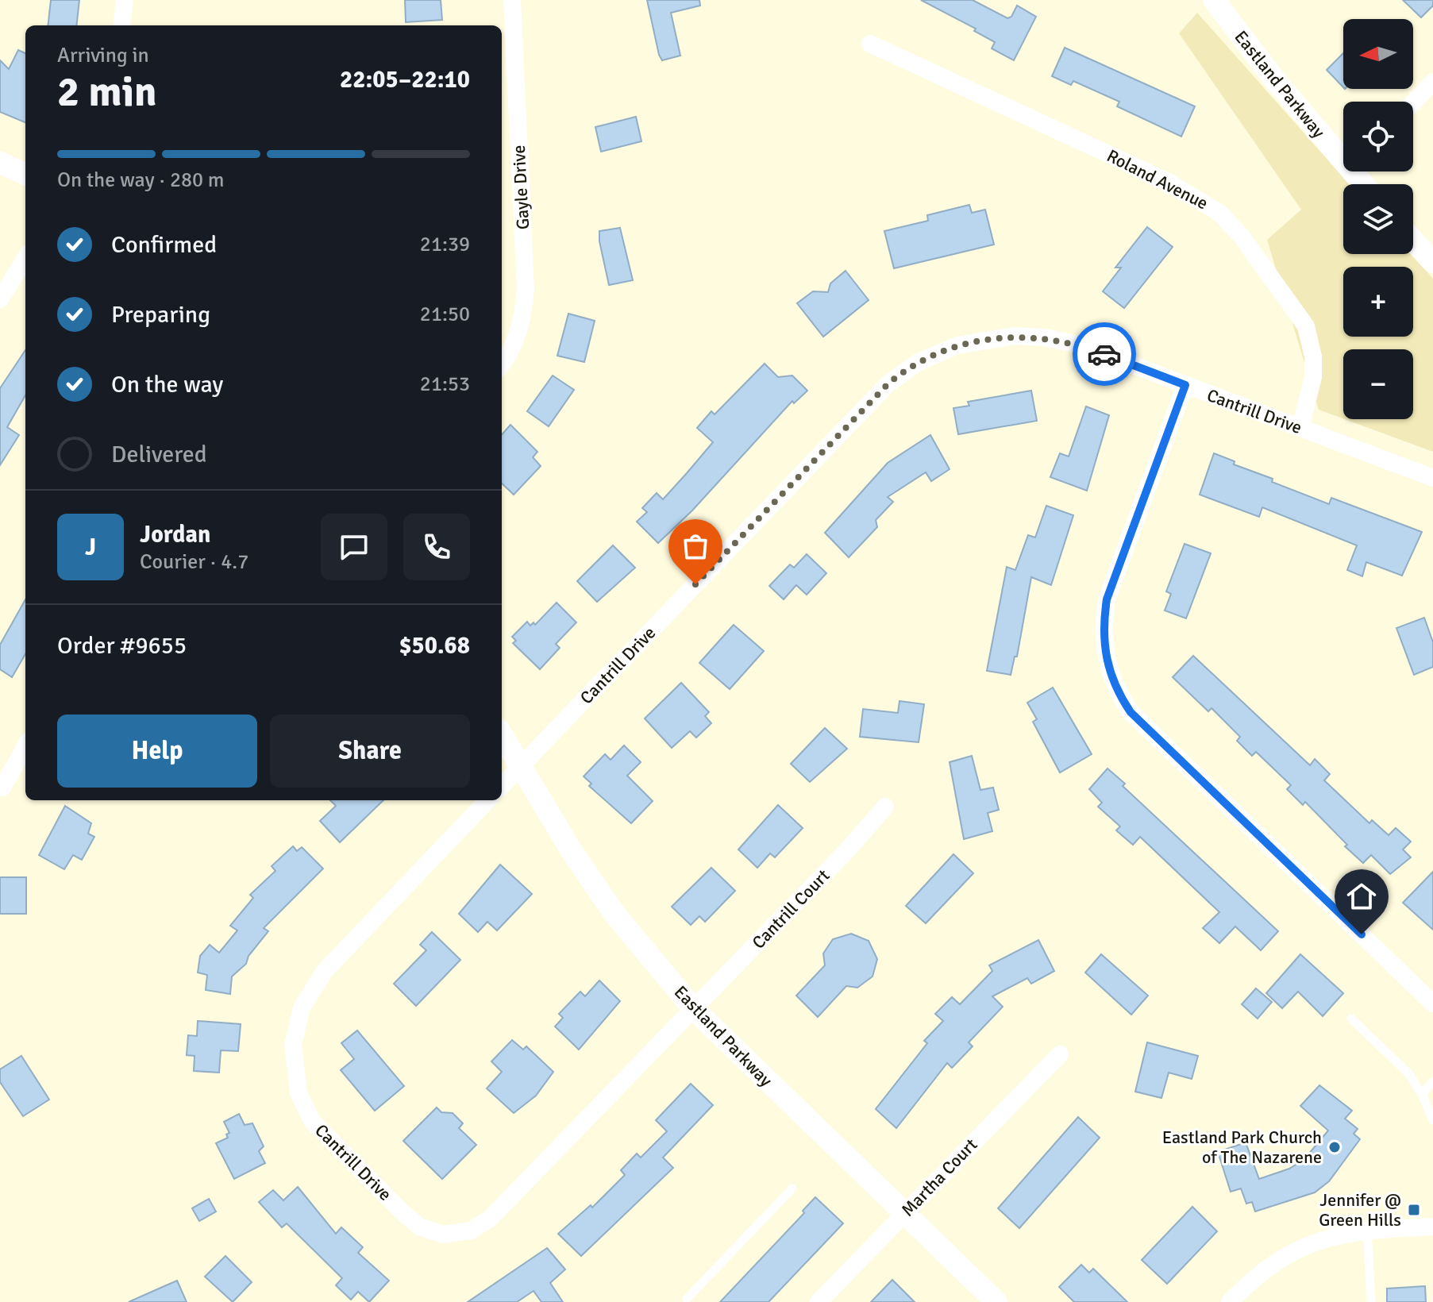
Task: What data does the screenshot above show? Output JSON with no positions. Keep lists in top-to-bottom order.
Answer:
{
  "streets": {
    "street": [
      "Eastland Parkway",
      "Roland Avenue",
      "Gayle Drive",
      "Cantrill Drive",
      "Cantrill Court",
      "Martha Court"
    ]
  },
  "crossings": [
    ["Eastland Parkway", "Cantrill Drive"],
    ["Eastland Parkway", "Cantrill Court"],
    ["Eastland Parkway", "Martha Court"],
    ["Roland Avenue", "Cantrill Drive"],
    ["Cantrill Drive", "Cantrill Court"]
  ],
  "places": {
    "other": ["Eastland Park Church of The Nazarene"],
    "transit": ["Jennifer @ Green Hills"]
  },
  "north": "left",
  "page": {
    "map_buttons": ["+", "−"],
    "heading": ["2 min", "Arriving in", "22:05–22:10"],
    "panel": [
      "Jordan",
      "Courier · 4.7",
      "Order #9655",
      "$50.68"
    ],
    "bar": "On the way · 280 m",
    "list": [
      ["Confirmed", "21:39"],
      ["Preparing", "21:50"],
      ["On the way", "21:53"],
      "Delivered"
    ],
    "round": "J",
    "buttons": ["Help", "Share"]
  }
}
